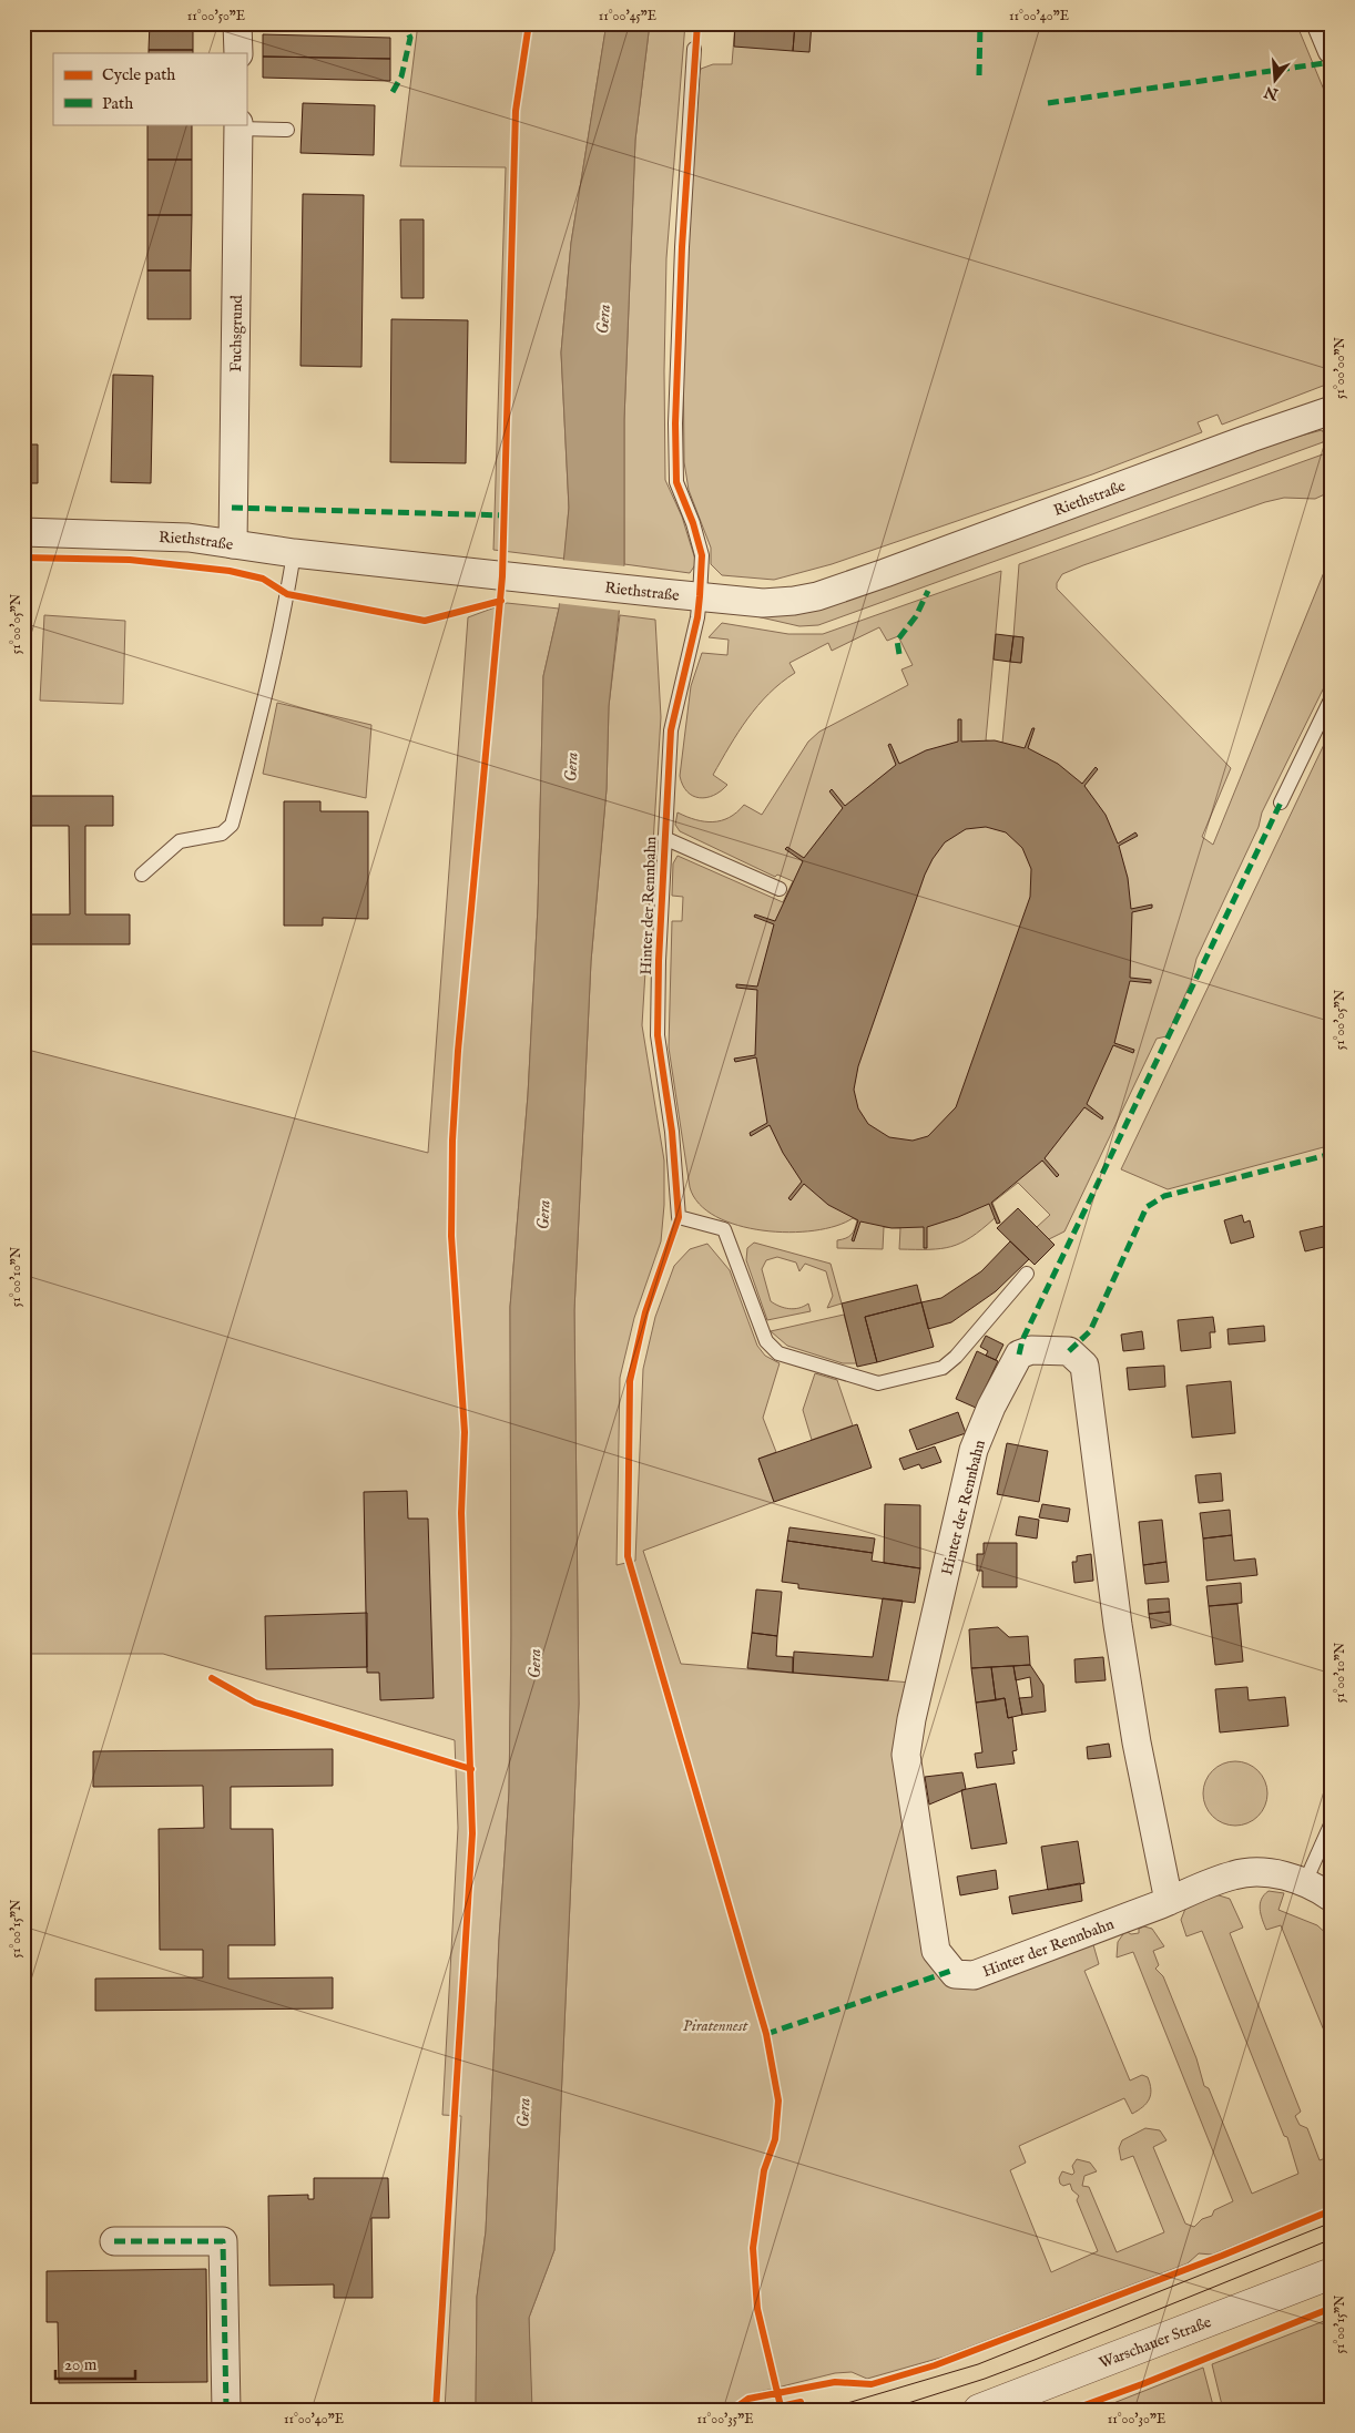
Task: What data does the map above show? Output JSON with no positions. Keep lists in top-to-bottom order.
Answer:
{
  "streets": {
    "street": [
      "Fuchsgrund",
      "Riethstraße",
      "Hinter der Rennbahn",
      "Warschauer Straße"
    ]
  },
  "crossings": [
    ["Fuchsgrund", "Riethstraße"],
    ["Riethstraße", "Hinter der Rennbahn"]
  ],
  "water": ["Gera"],
  "parks": ["Piratennest"],
  "legend": ["Cycle path", "Path"],
  "scale_bar": "20 m",
  "north": "bottom",
  "coordinates": [
    "11°00'50\"E",
    "11°00'45\"E",
    "11°00'40\"E",
    "51°00'00\"N",
    "51°00'05\"N",
    "51°00'10\"N",
    "51°00'15\"N",
    "11°00'35\"E",
    "11°00'30\"E"
  ]
}
